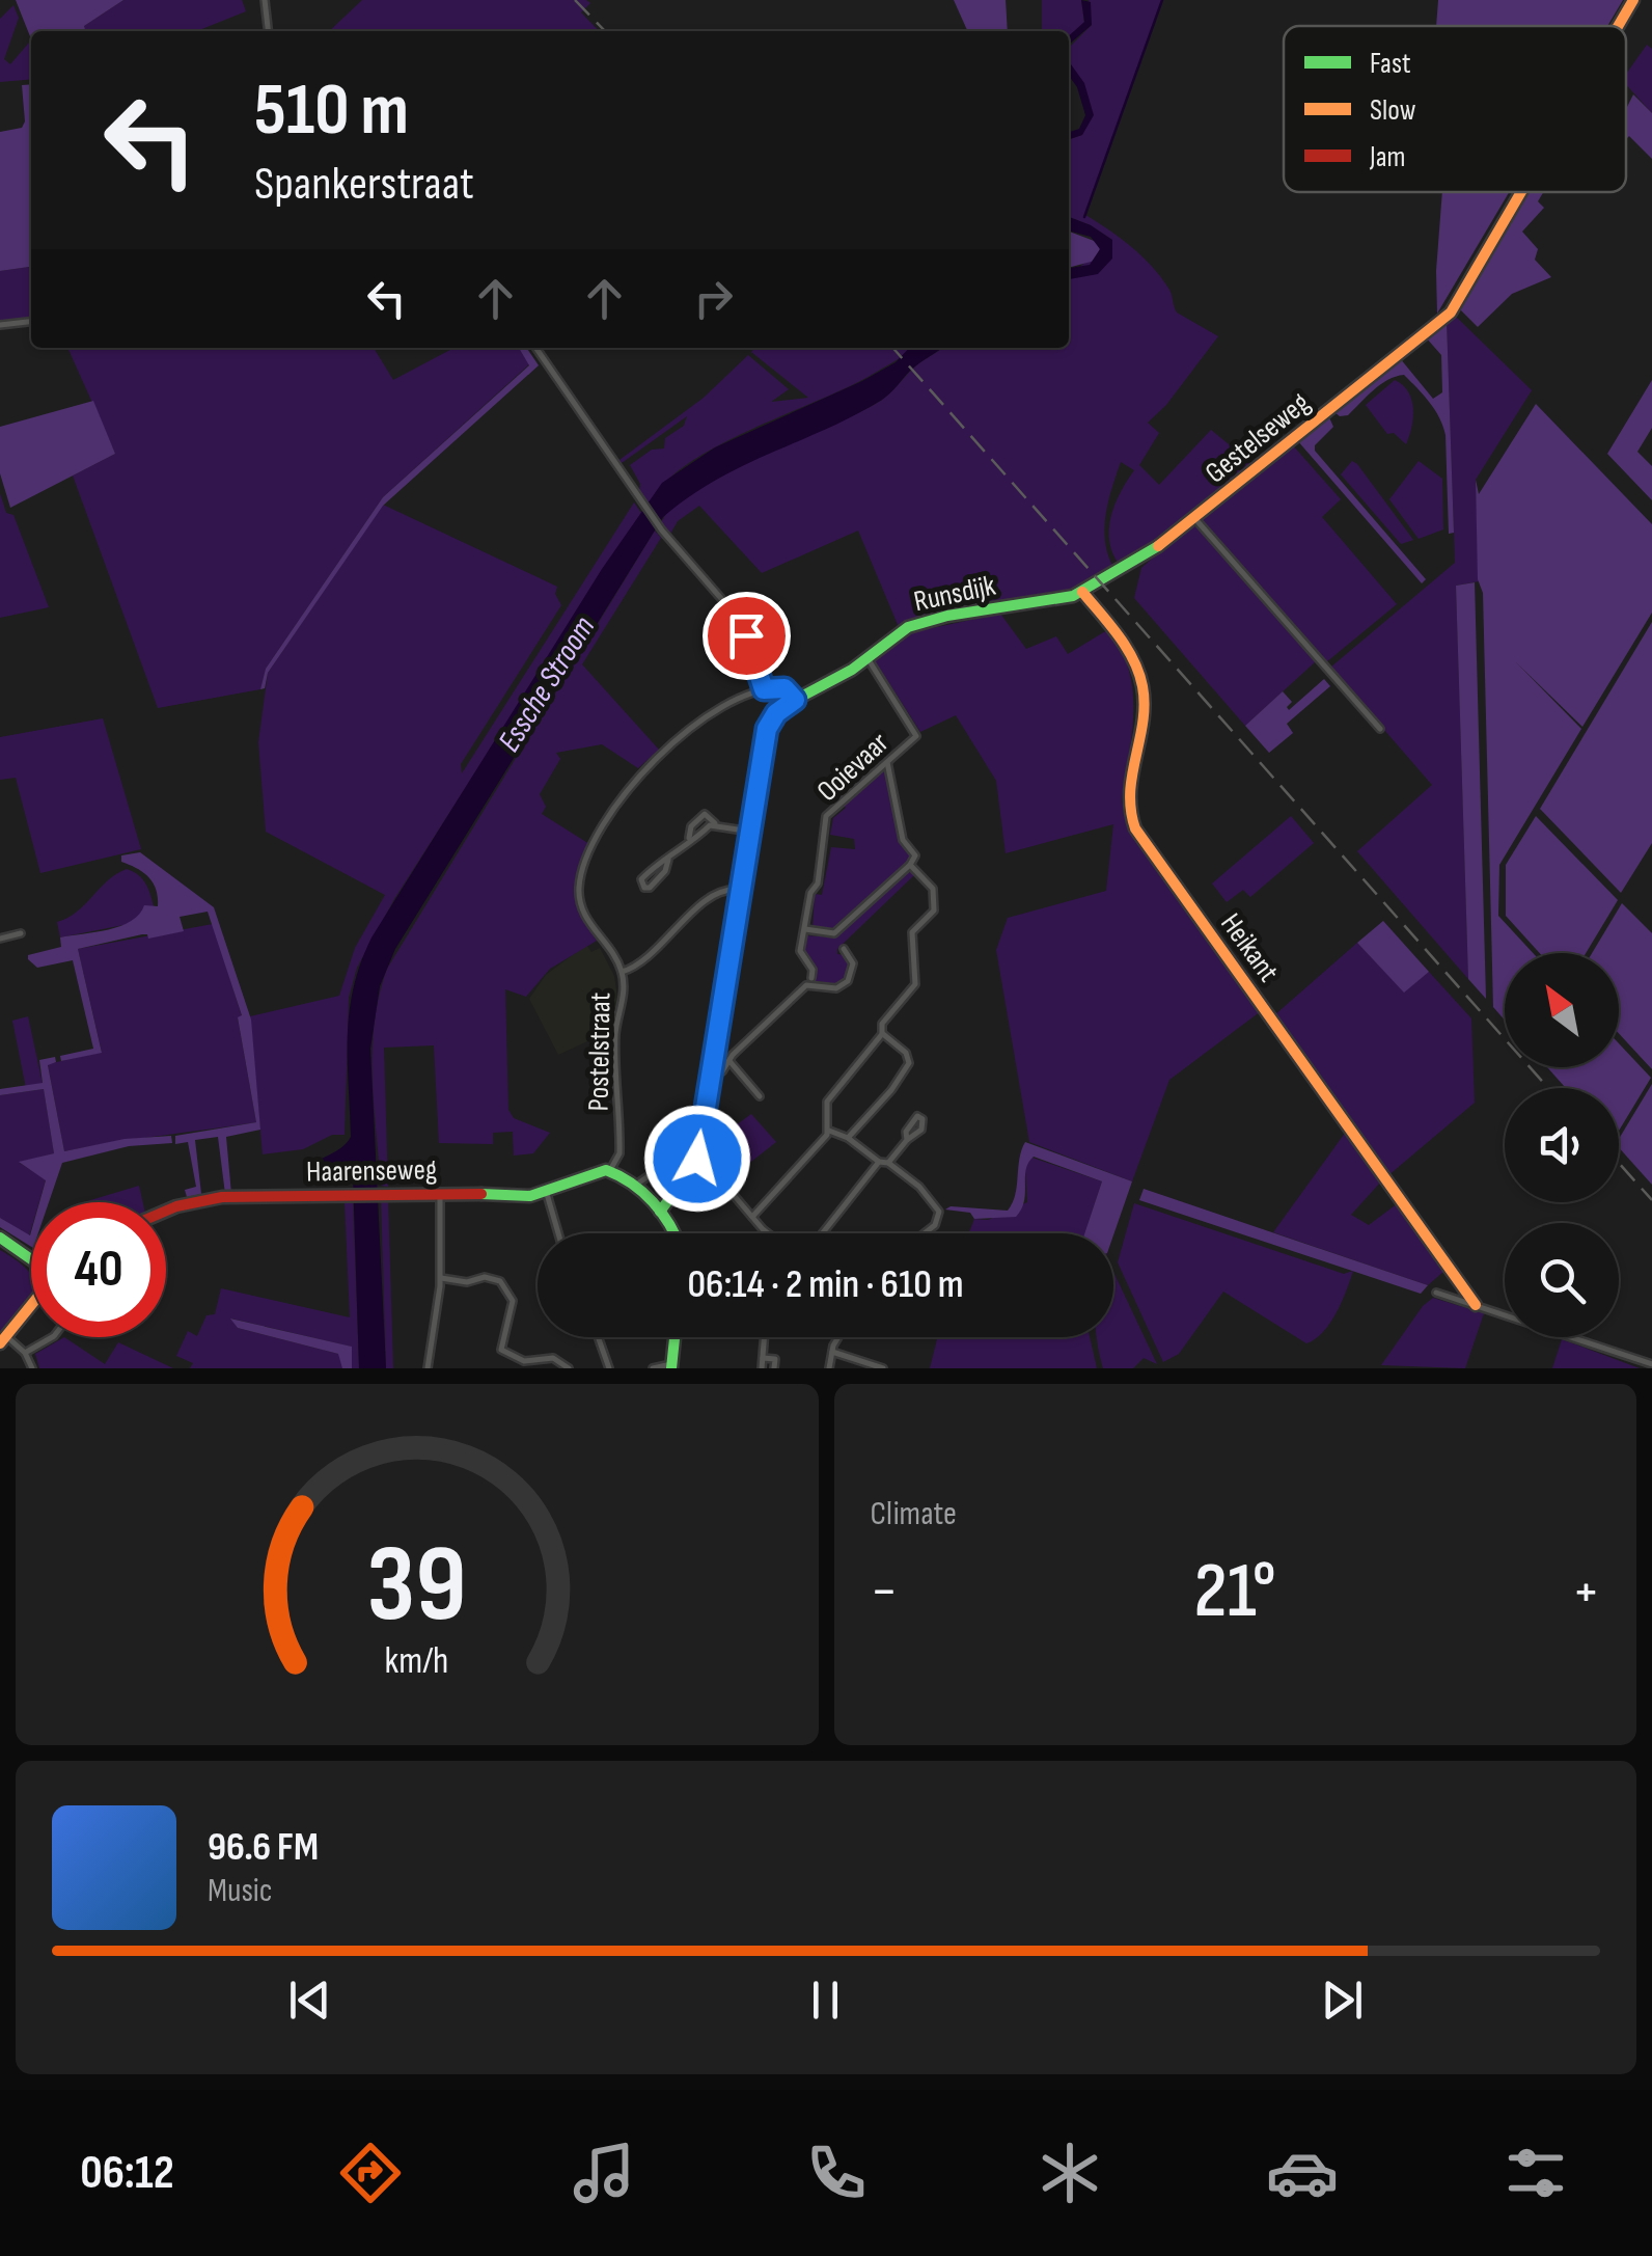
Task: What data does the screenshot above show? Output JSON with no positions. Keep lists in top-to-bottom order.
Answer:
{
  "streets": {
    "street": [
      "Gestelseweg",
      "Runsdijk",
      "Ooievaar",
      "Heikant",
      "Postelstraat",
      "Haarenseweg"
    ]
  },
  "crossings": [
    ["Gestelseweg", "Runsdijk"],
    ["Gestelseweg", "Heikant"],
    ["Runsdijk", "Ooievaar"],
    ["Runsdijk", "Heikant"],
    ["Postelstraat", "Haarenseweg"]
  ],
  "water": ["Essche Stroom"],
  "legend": ["Fast", "Slow", "Jam"],
  "north": "top left",
  "page": {
    "turn": ["510 m", "Spankerstraat"],
    "limit": "40",
    "trip": "06:14 · 2 min · 610 m",
    "tile": "Climate",
    "heat": ["−", "21°", "+"],
    "song": ["96.6 FM", "Music"],
    "tabs": "06:12",
    "gauge": ["39", "km/h"]
  }
}
